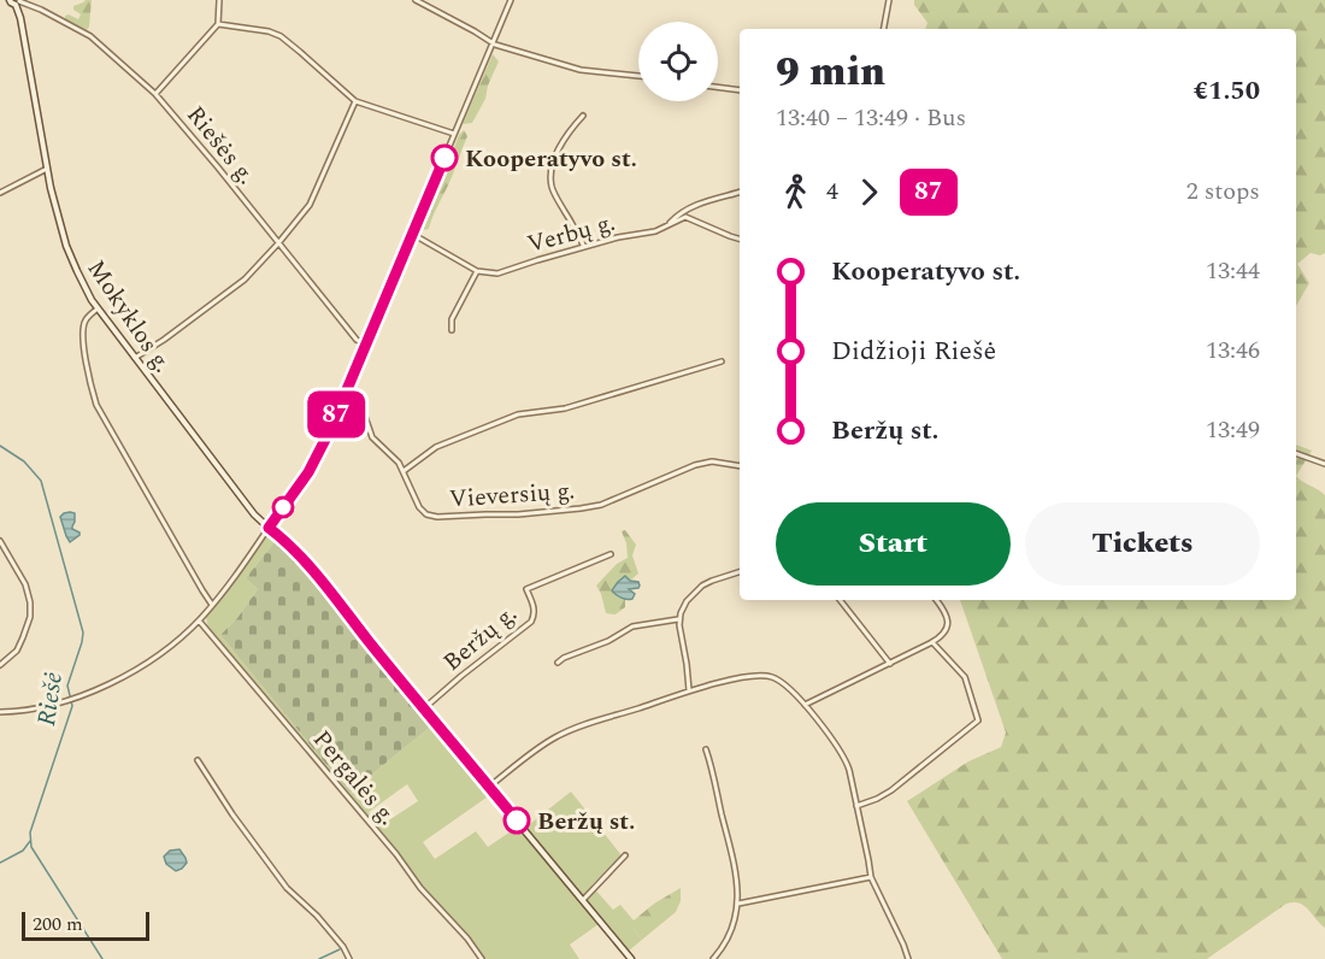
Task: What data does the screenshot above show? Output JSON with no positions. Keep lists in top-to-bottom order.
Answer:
{
  "streets": {
    "main road": ["Mokyklos g."],
    "street": [
      "Riešės g.",
      "Verbų g.",
      "Vieversių g.",
      "Beržų g.",
      "Pergalės g."
    ]
  },
  "crossings": [
    ["Riešės g.", "Mokyklos g."],
    ["Mokyklos g.", "Beržų g."]
  ],
  "water": ["Riešė"],
  "places": ["Kooperatyvo st.", "Beržų st."],
  "lines": ["bus line 87"],
  "scale_bar": "200 m",
  "page": {
    "on_map": "87",
    "heading": ["9 min", "13:40 – 13:49 · Bus", "€1.50"],
    "legs": ["4", "87", "2 stops"],
    "list": [
      {
        "name": "Kooperatyvo st.",
        "value": "13:44"
      },
      {
        "name": "Didžioji Riešė",
        "value": "13:46"
      },
      {
        "name": "Beržų st.",
        "value": "13:49"
      }
    ],
    "buttons": ["Start", "Tickets"],
    "scale": "200 m"
  }
}
